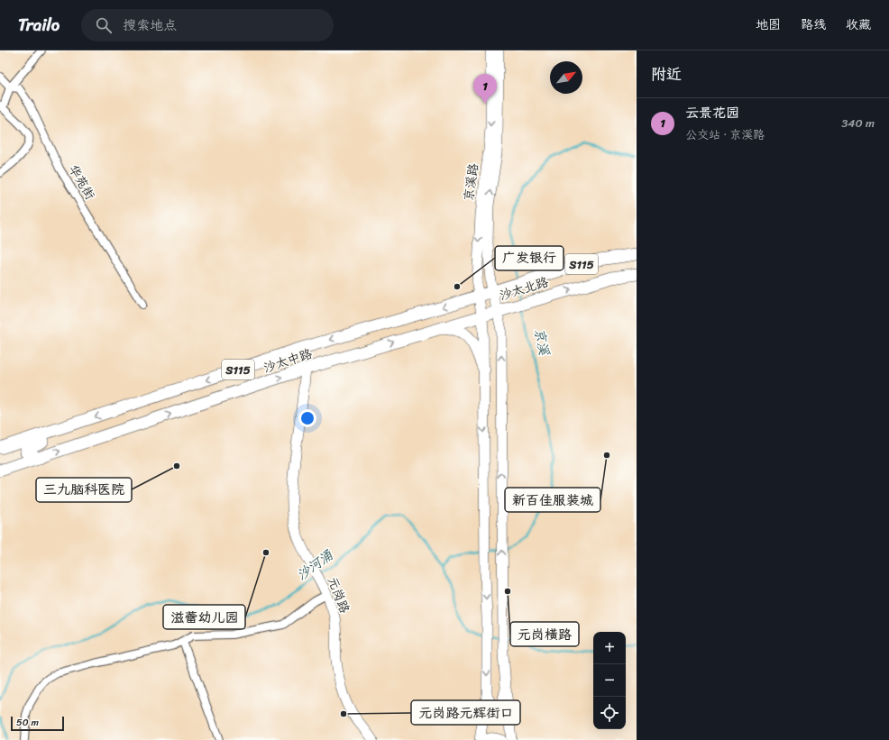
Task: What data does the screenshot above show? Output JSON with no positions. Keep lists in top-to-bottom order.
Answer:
{
  "streets": {
    "main road": [
      "京溪路",
      "S115",
      "沙太北路",
      "沙太中路",
      "元岗路"
    ],
    "street": ["华苑街"]
  },
  "crossings": [
    ["京溪路", "沙太北路"],
    ["京溪路", "沙太中路"],
    ["沙太北路", "沙太中路"],
    ["沙太中路", "元岗路"]
  ],
  "water": ["京溪", "沙河涌"],
  "places": [
    "广发银行",
    "新百佳服装城",
    "三九脑科医院",
    "滋蕾幼儿园",
    "元岗横路",
    "元岗路元辉街口"
  ],
  "scale_bar": "50 m",
  "north": "top right",
  "page": {
    "header": "Trailo",
    "search": "搜索地点",
    "nav": ["地图", "路线", "收藏"],
    "heading": "附近",
    "pins": "1",
    "list": [
      {
        "mark": "1",
        "name": "云景花园",
        "note": "公交站 · 京溪路",
        "value": "340 m"
      }
    ],
    "map_buttons": ["+", "−"],
    "scale": "50 m"
  }
}
